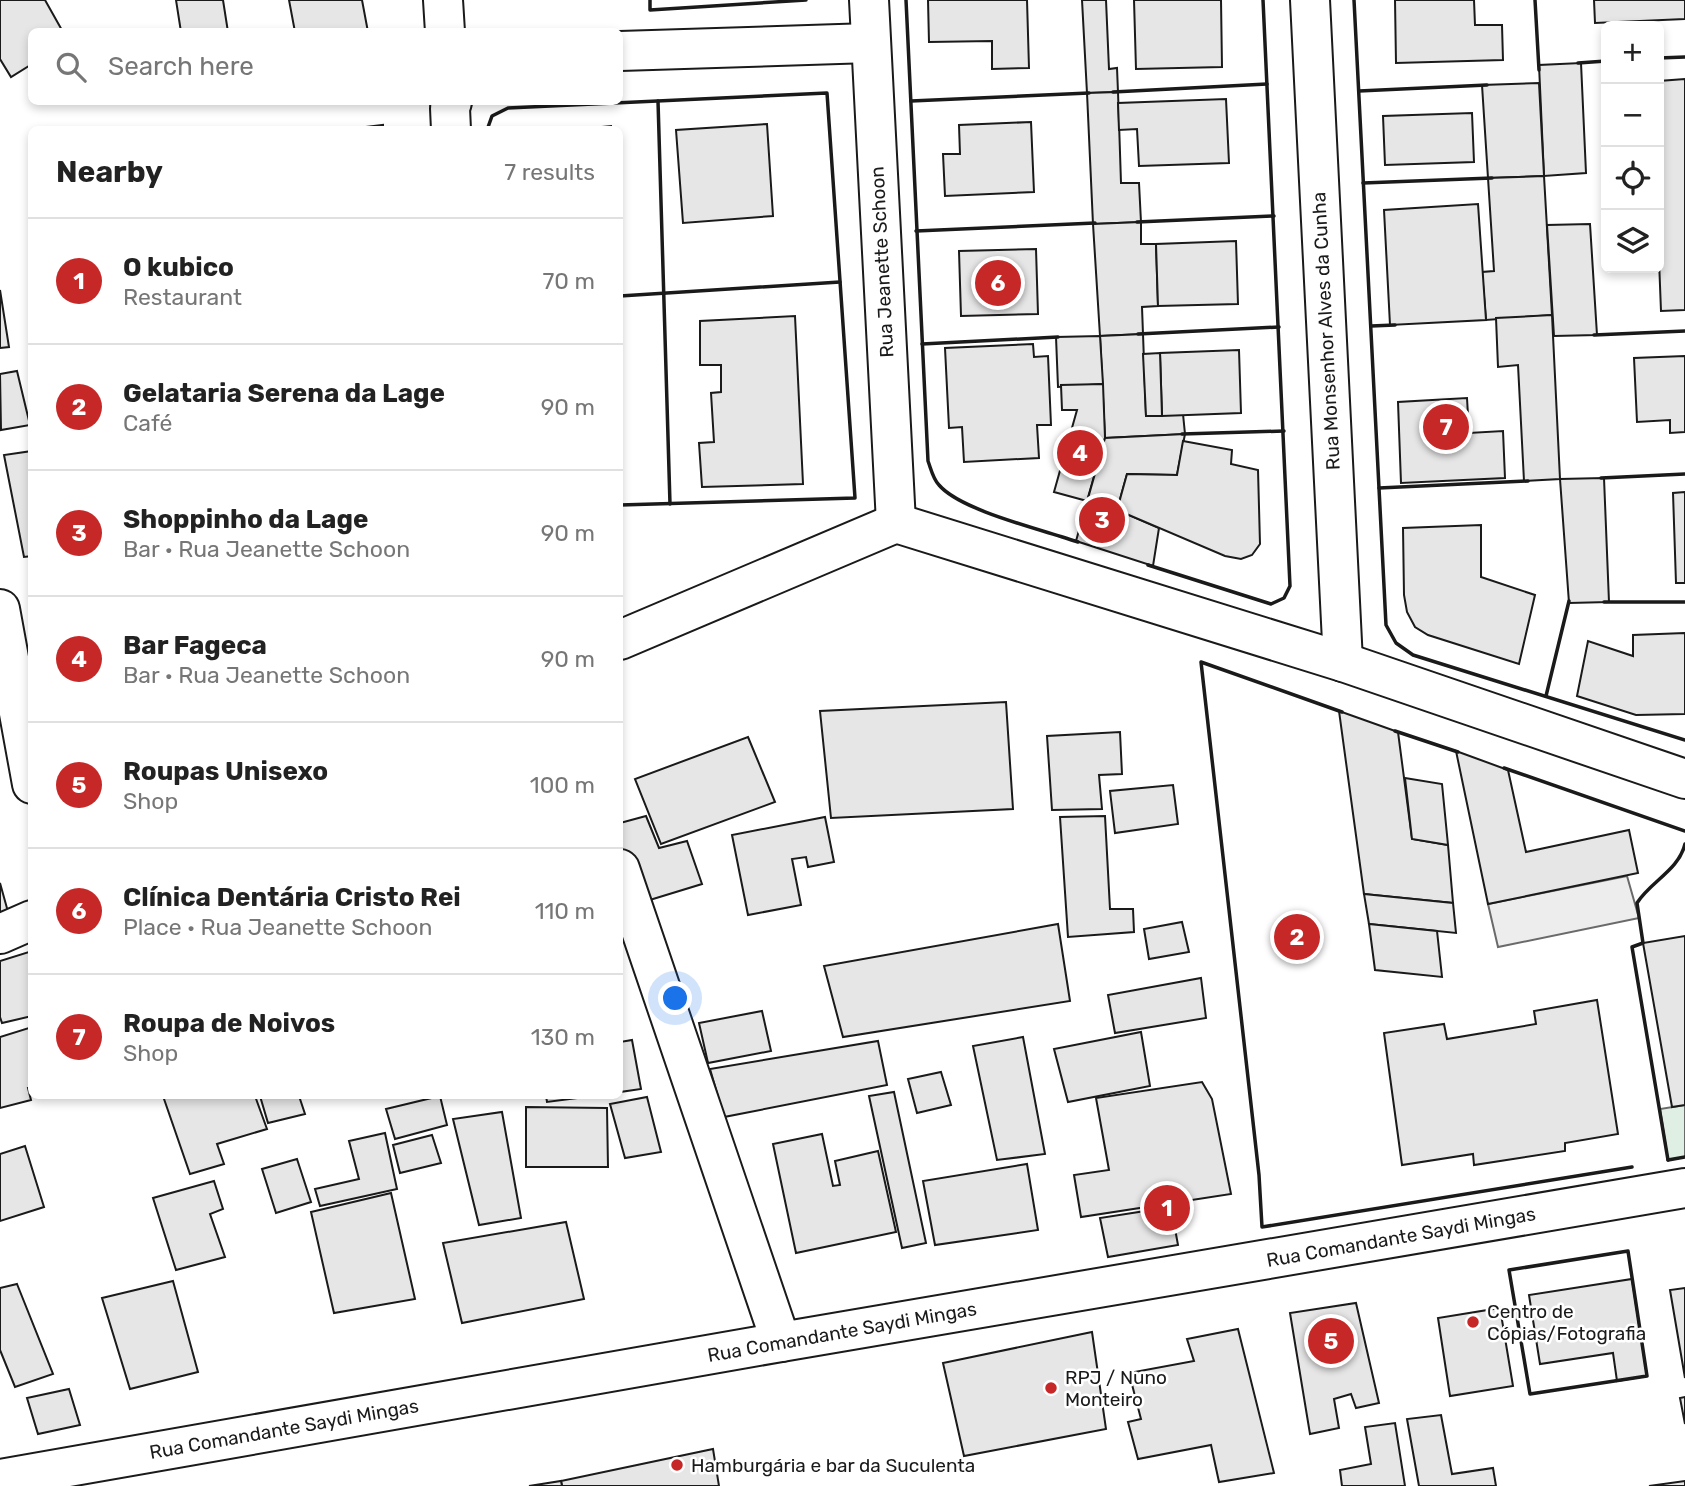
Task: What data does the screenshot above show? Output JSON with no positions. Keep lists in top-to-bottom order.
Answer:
{
  "streets": {
    "street": ["Rua Jeanette Schoon", "Rua Monsenhor Alves da Cunha", "Rua Comandante Saydi Mingas"]
  },
  "places": ["Centro de Cópias/Fotografia", "RPJ / Nuno Monteiro", "Hamburgária e bar da Suculenta"],
  "page": {
    "map_buttons": ["+", "−"],
    "search": "Search here",
    "heading": ["Nearby", "7 results"],
    "list": [
      {
        "mark": "1",
        "name": "O kubico",
        "note": "Restaurant",
        "value": "70 m"
      },
      {
        "mark": "2",
        "name": "Gelataria Serena da Lage",
        "note": "Café",
        "value": "90 m"
      },
      {
        "mark": "3",
        "name": "Shoppinho da Lage",
        "note": "Bar · Rua Jeanette Schoon",
        "value": "90 m"
      },
      {
        "mark": "4",
        "name": "Bar Fageca",
        "note": "Bar · Rua Jeanette Schoon",
        "value": "90 m"
      },
      {
        "mark": "5",
        "name": "Roupas Unisexo",
        "note": "Shop",
        "value": "100 m"
      },
      {
        "mark": "6",
        "name": "Clínica Dentária Cristo Rei",
        "note": "Place · Rua Jeanette Schoon",
        "value": "110 m"
      },
      {
        "mark": "7",
        "name": "Roupa de Noivos",
        "note": "Shop",
        "value": "130 m"
      }
    ],
    "pins": [
      "6",
      "7",
      "4",
      "3",
      "2",
      "1",
      "5"
    ]
  }
}
